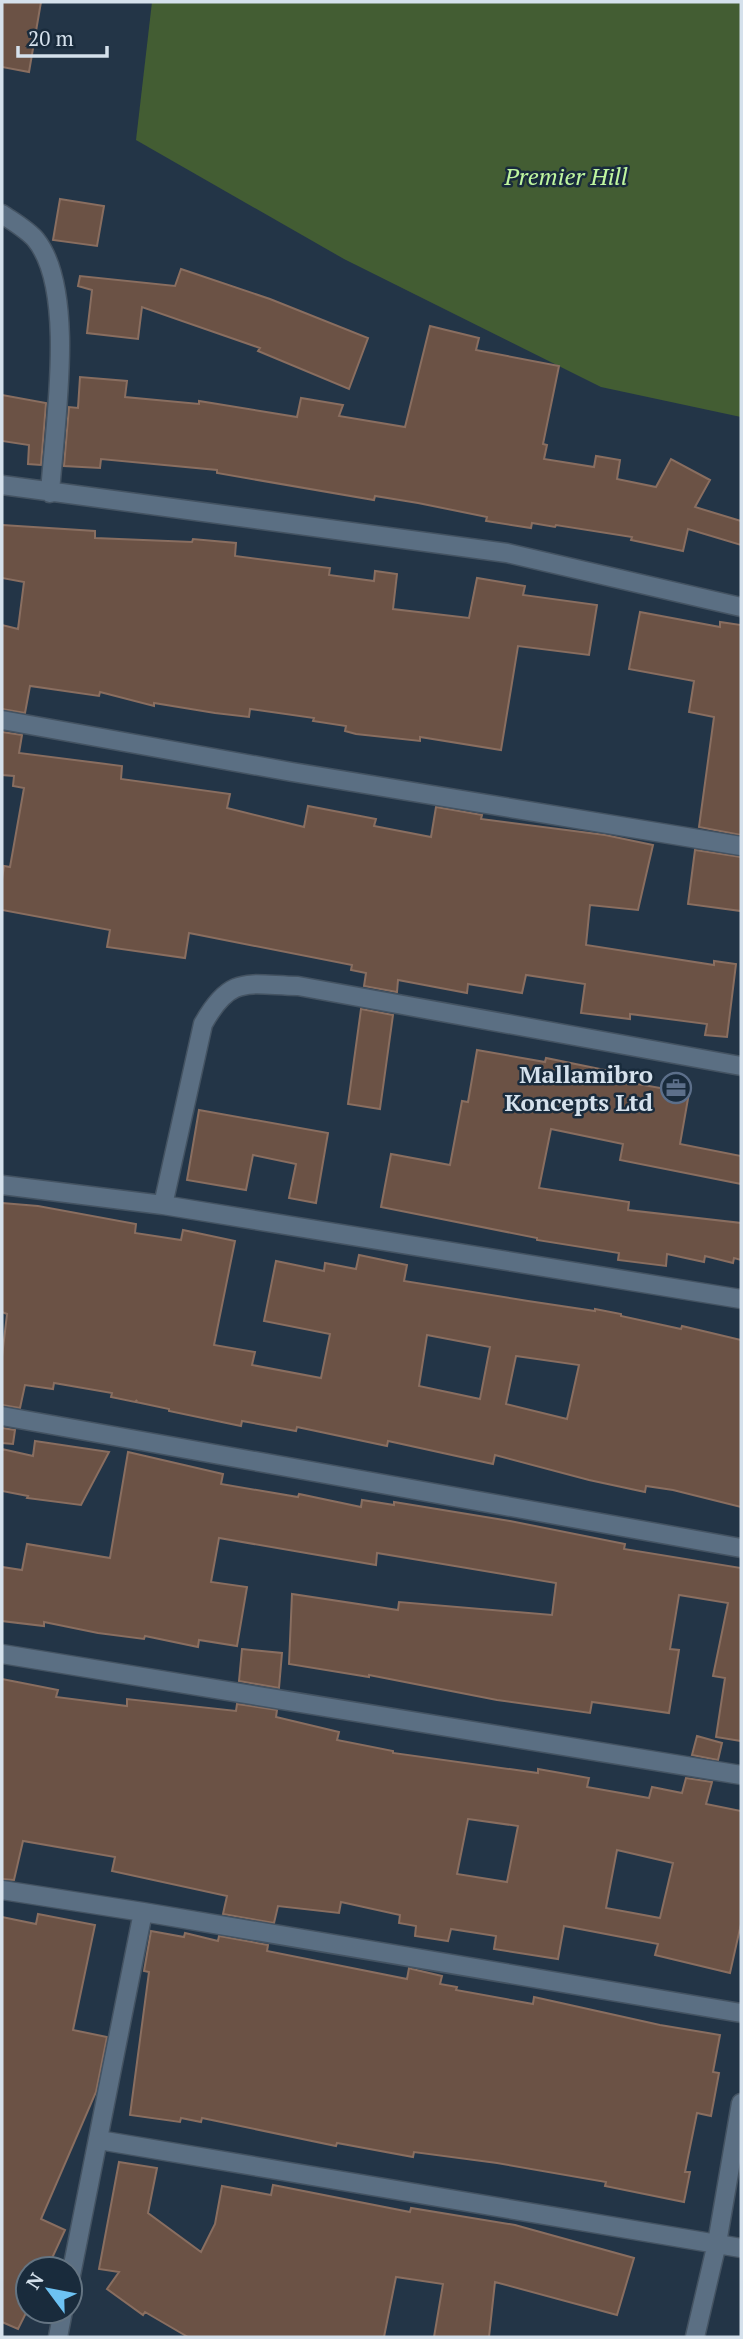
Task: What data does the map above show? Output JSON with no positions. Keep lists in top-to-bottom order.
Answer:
{
  "parks": ["Premier Hill"],
  "places": {
    "office": ["Mallamibro Koncepts Ltd"]
  },
  "scale_bar": "20 m",
  "north": "top left"
}
